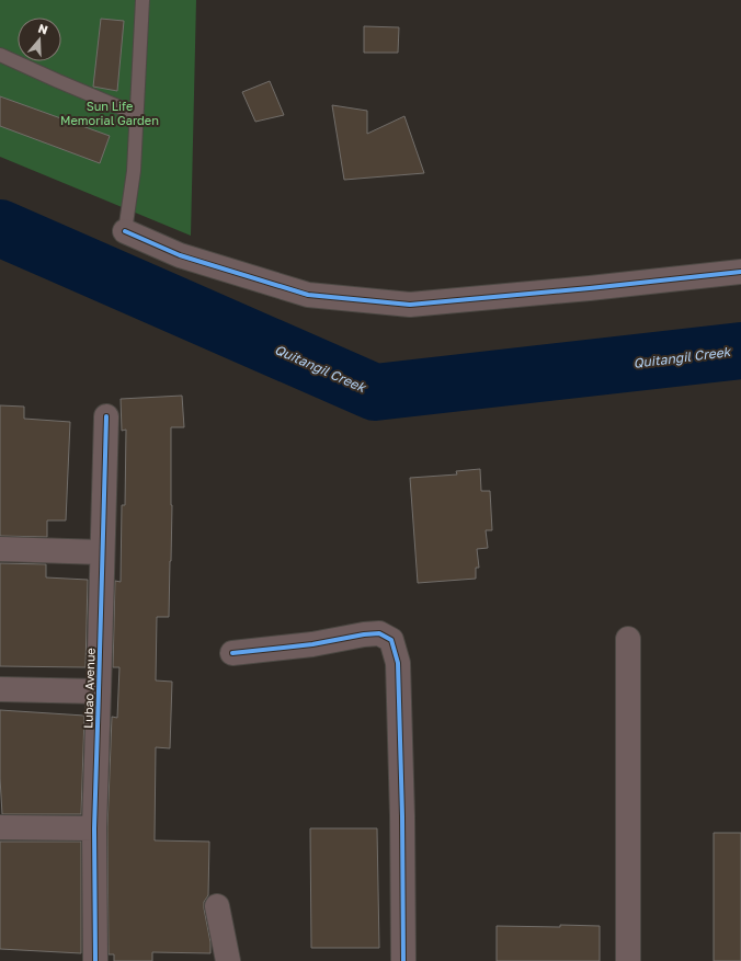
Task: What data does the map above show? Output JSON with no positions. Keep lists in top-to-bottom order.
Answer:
{
  "streets": {
    "street": ["Lubao Avenue"]
  },
  "water": ["Quitangil Creek"],
  "parks": ["Sun Life Memorial Garden"],
  "north": "top"
}
